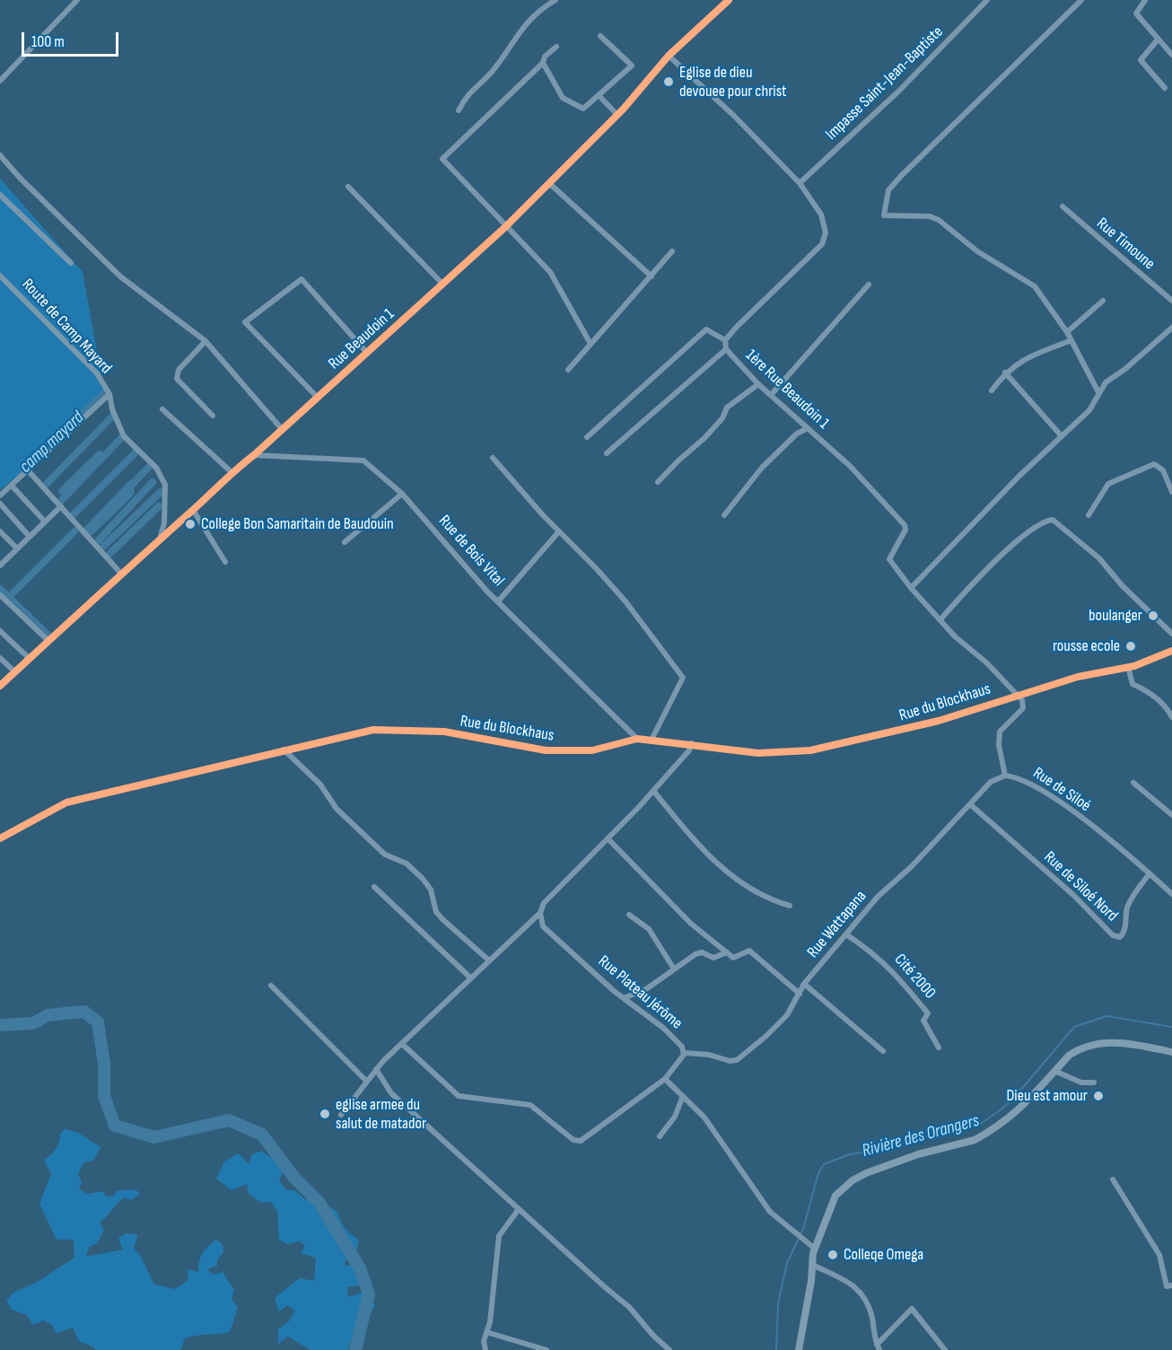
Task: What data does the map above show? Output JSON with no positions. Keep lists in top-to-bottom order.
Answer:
{
  "streets": {
    "street": [
      "Impasse Saint-Jean-Baptiste",
      "Rue Timoune",
      "Route de Camp Mayard",
      "Rue Beaudoin 1",
      "1ère Rue Beaudoin 1",
      "Rue de Bois Vital",
      "Rue du Blockhaus",
      "Rue de Siloé",
      "Rue de Siloé Nord",
      "Rue Wattapana",
      "Cité 2000",
      "Rue Plateau Jérôme"
    ]
  },
  "crossings": [
    ["Route de Camp Mayard", "Rue Beaudoin 1"],
    ["Rue Beaudoin 1", "Rue de Bois Vital"],
    ["1ère Rue Beaudoin 1", "Rue du Blockhaus"],
    ["Rue de Bois Vital", "Rue du Blockhaus"],
    ["Rue de Siloé", "Rue de Siloé Nord"],
    ["Rue de Siloé", "Rue Wattapana"],
    ["Rue de Siloé Nord", "Rue Wattapana"],
    ["Rue Wattapana", "Cité 2000"],
    ["Rue Wattapana", "Rue Plateau Jérôme"]
  ],
  "water": ["camp mayard", "Rivière des Orangers"],
  "places": [
    "Eglise de dieu devouee pour christ",
    "College Bon Samaritain de Baudouin",
    "boulanger",
    "rousse ecole",
    "Dieu est amour",
    "eglise armee du salut de matador",
    "Colleqe Omega"
  ],
  "scale_bar": "100 m"
}
